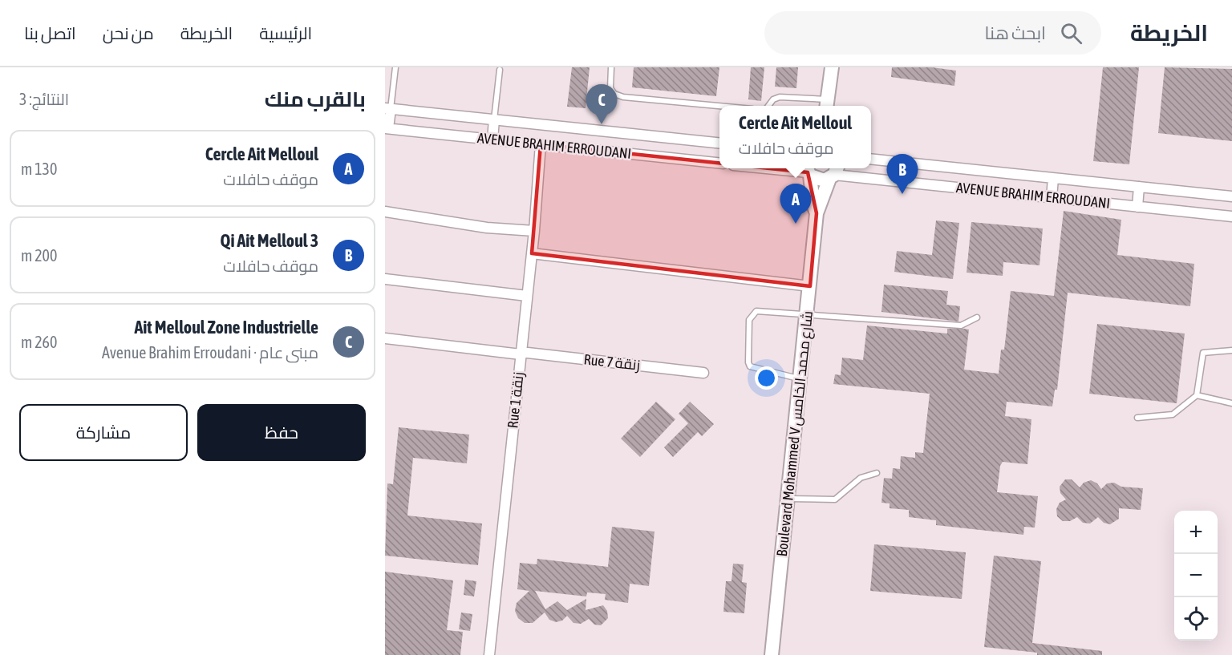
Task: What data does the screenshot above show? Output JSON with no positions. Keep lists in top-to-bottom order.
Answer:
{
  "streets": {
    "main road": ["Boulevard Mohammed V شارع محمد الخامس"],
    "street": ["AVENUE BRAHIM ERROUDANI", "Rue 7 زنقة", "Rue 1 زنقة"]
  },
  "crossings": [
    ["AVENUE BRAHIM ERROUDANI", "Rue 1 زنقة"],
    ["AVENUE BRAHIM ERROUDANI", "Boulevard Mohammed V شارع محمد الخامس"],
    ["Rue 7 زنقة", "Rue 1 زنقة"]
  ],
  "page": {
    "header": "الخريطة",
    "search": "ابحث هنا",
    "nav": [
      "الرئيسية",
      "الخريطة",
      "من نحن",
      "اتصل بنا"
    ],
    "heading": ["بالقرب منك", "النتائج: 3"],
    "pins": ["C", "B", "A"],
    "popup": ["Cercle Ait Melloul", "موقف حافلات"],
    "list": [
      {
        "mark": "A",
        "name": "Cercle Ait Melloul",
        "note": "موقف حافلات",
        "value": "130 m"
      },
      {
        "mark": "B",
        "name": "Qi Ait Melloul 3",
        "note": "موقف حافلات",
        "value": "200 m"
      },
      {
        "mark": "C",
        "name": "Ait Melloul Zone Industrielle",
        "note": "مبنى عام · Avenue Brahim Erroudani",
        "value": "260 m"
      }
    ],
    "buttons": ["حفظ", "مشاركة"],
    "map_buttons": ["+", "−"]
  }
}
